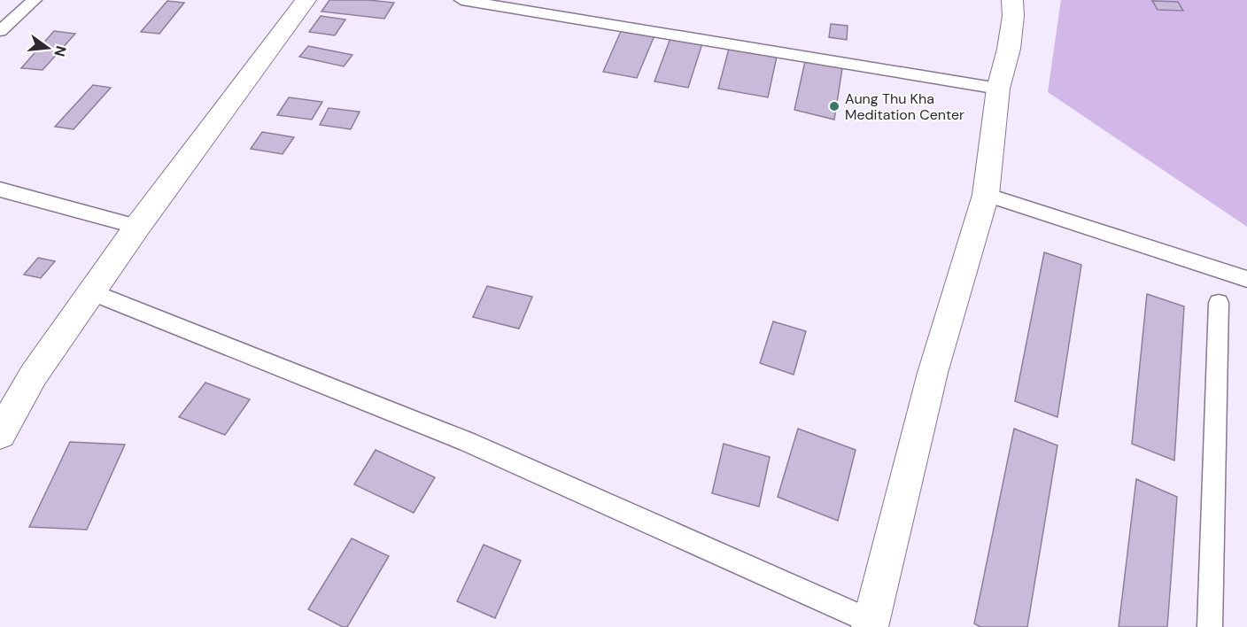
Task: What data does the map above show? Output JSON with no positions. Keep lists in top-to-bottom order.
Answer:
{
  "places": ["Aung Thu Kha Meditation Center"],
  "north": "right"
}
